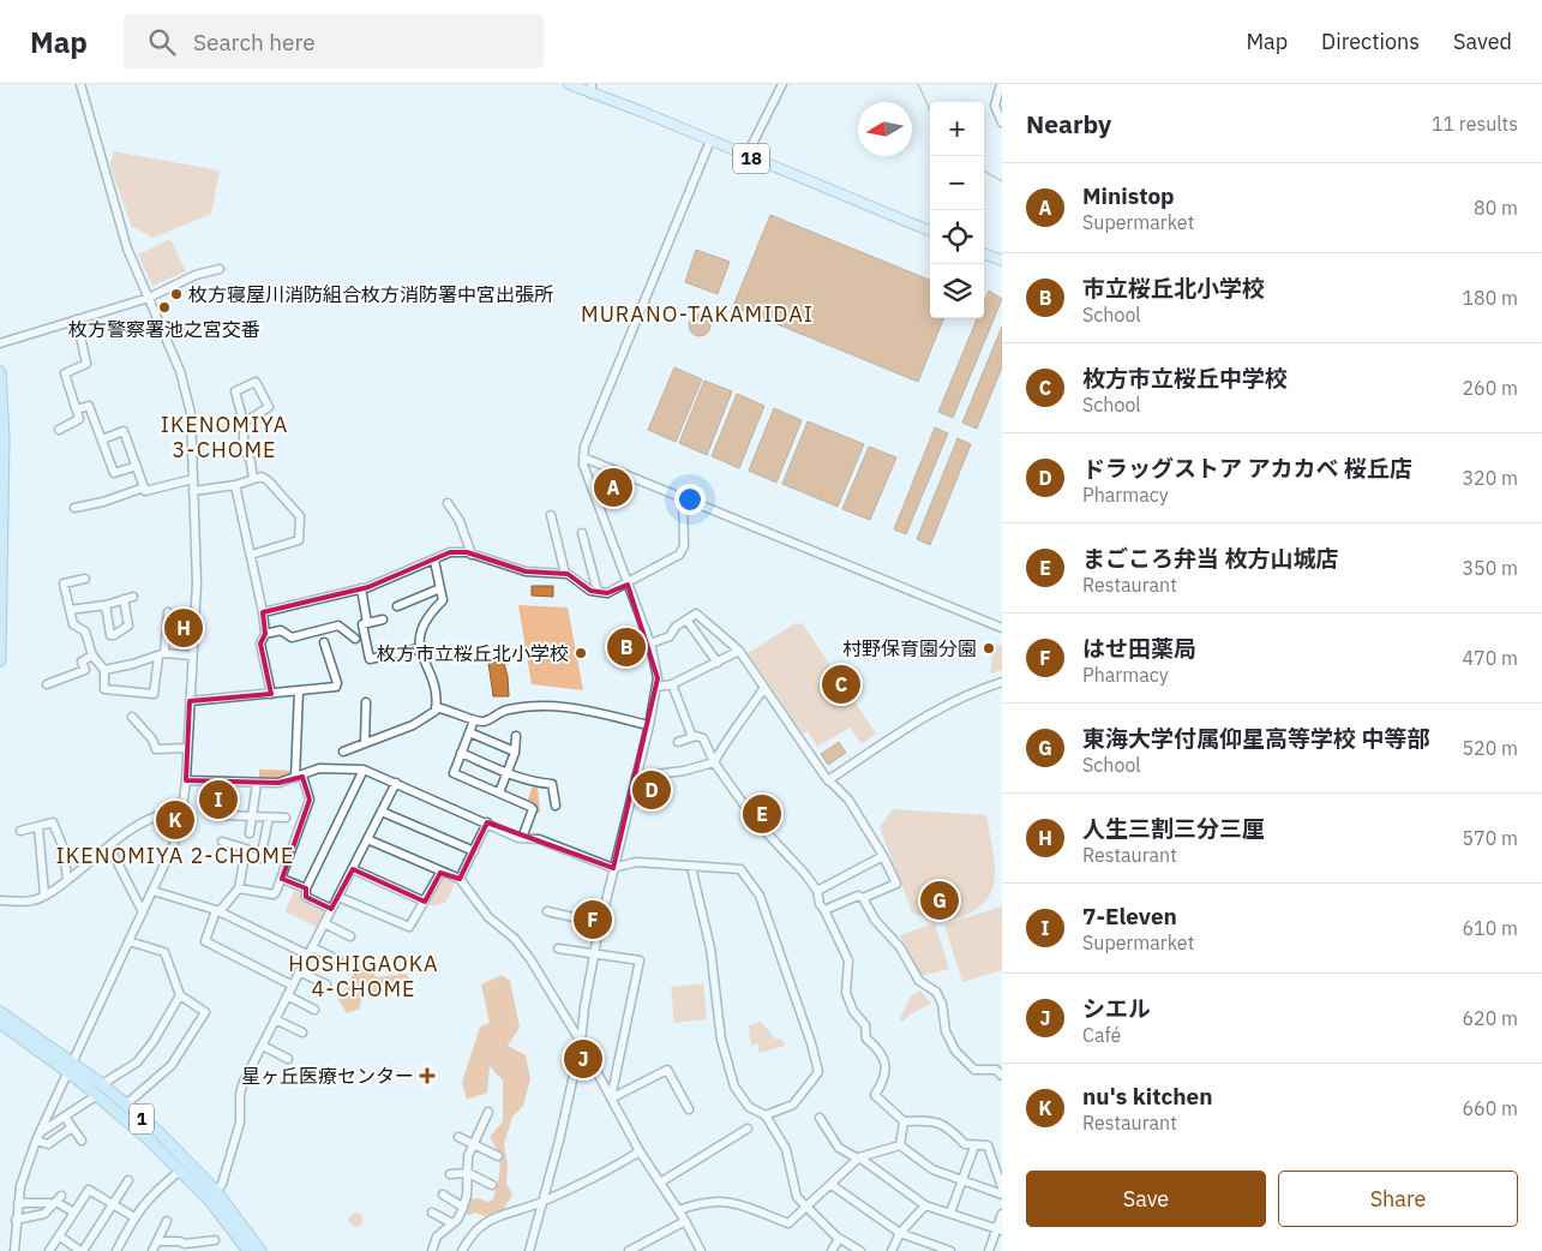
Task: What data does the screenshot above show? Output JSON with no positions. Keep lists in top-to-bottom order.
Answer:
{
  "streets": {
    "highway": ["1"],
    "main road": ["18"]
  },
  "districts": [
    "MURANO-TAKAMIDAI",
    "IKENOMIYA 3-CHOME",
    "IKENOMIYA 2-CHOME",
    "HOSHIGAOKA 4-CHOME"
  ],
  "places": {
    "other": [
      "枚方寝屋川消防組合枚方消防署中宮出張所",
      "枚方警察署池之宮交番",
      "村野保育園分園",
      "枚方市立桜丘北小学校"
    ],
    "health": ["星ヶ丘医療センター"]
  },
  "north": "left",
  "page": {
    "header": "Map",
    "search": "Search here",
    "nav": ["Map", "Directions", "Saved"],
    "heading": ["Nearby", "11 results"],
    "map_buttons": ["+", "−"],
    "list": [
      {
        "mark": "A",
        "name": "Ministop",
        "note": "Supermarket",
        "value": "80 m"
      },
      {
        "mark": "B",
        "name": "市立桜丘北小学校",
        "note": "School",
        "value": "180 m"
      },
      {
        "mark": "C",
        "name": "枚方市立桜丘中学校",
        "note": "School",
        "value": "260 m"
      },
      {
        "mark": "D",
        "name": "ドラッグストア アカカベ 桜丘店",
        "note": "Pharmacy",
        "value": "320 m"
      },
      {
        "mark": "E",
        "name": "まごころ弁当 枚方山城店",
        "note": "Restaurant",
        "value": "350 m"
      },
      {
        "mark": "F",
        "name": "はせ田薬局",
        "note": "Pharmacy",
        "value": "470 m"
      },
      {
        "mark": "G",
        "name": "東海大学付属仰星高等学校 中等部",
        "note": "School",
        "value": "520 m"
      },
      {
        "mark": "H",
        "name": "人生三割三分三厘",
        "note": "Restaurant",
        "value": "570 m"
      },
      {
        "mark": "I",
        "name": "7-Eleven",
        "note": "Supermarket",
        "value": "610 m"
      },
      {
        "mark": "J",
        "name": "シエル",
        "note": "Café",
        "value": "620 m"
      },
      {
        "mark": "K",
        "name": "nu's kitchen",
        "note": "Restaurant",
        "value": "660 m"
      }
    ],
    "pins": [
      "A",
      "H",
      "B",
      "C",
      "D",
      "I",
      "E",
      "K",
      "G",
      "F",
      "J"
    ],
    "buttons": ["Save", "Share"]
  }
}
